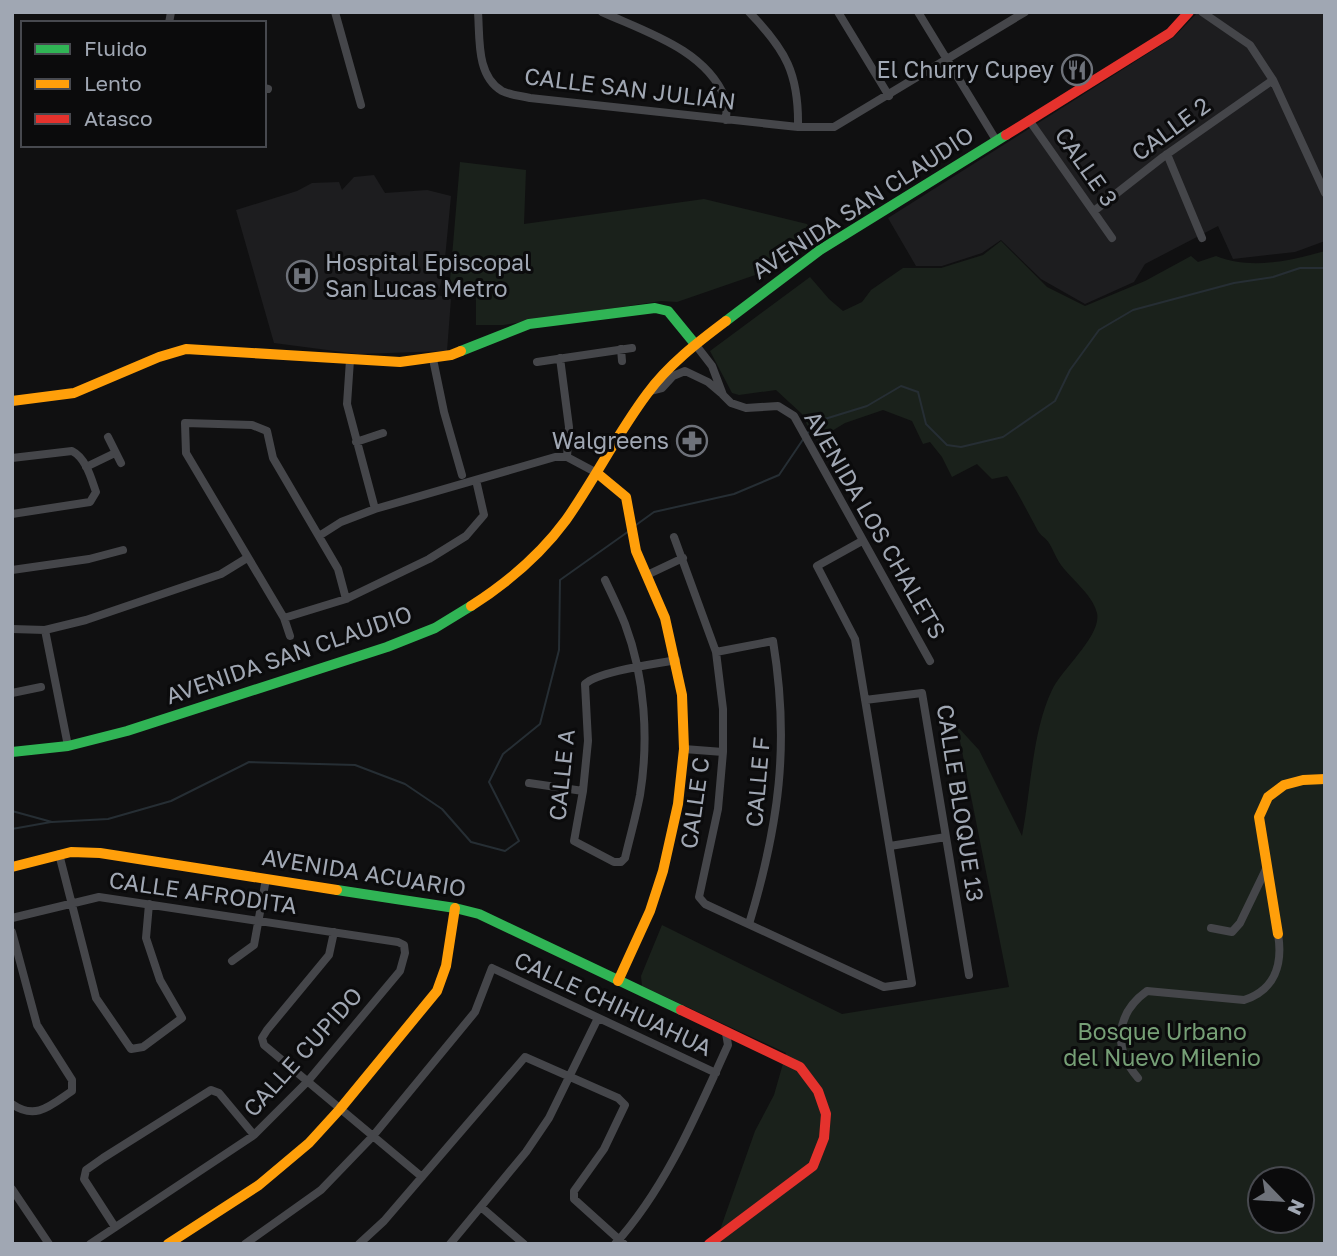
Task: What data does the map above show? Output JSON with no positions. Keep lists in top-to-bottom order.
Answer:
{
  "streets": {
    "street": [
      "CALLE SAN JULIÁN",
      "CALLE 2",
      "CALLE 3",
      "AVENIDA SAN CLAUDIO",
      "AVENIDA LOS CHALETS",
      "CALLE A",
      "CALLE F",
      "CALLE C",
      "CALLE BLOQUE 13",
      "AVENIDA ACUARIO",
      "CALLE AFRODITA",
      "CALLE CHIHUAHUA",
      "CALLE CUPIDO"
    ]
  },
  "crossings": [
    ["CALLE 2", "CALLE 3"],
    ["CALLE 3", "AVENIDA SAN CLAUDIO"],
    ["AVENIDA SAN CLAUDIO", "AVENIDA LOS CHALETS"],
    ["CALLE F", "CALLE C"],
    ["CALLE AFRODITA", "CALLE CUPIDO"]
  ],
  "parks": ["Bosque Urbano del Nuevo Milenio"],
  "places": {
    "restaurant": ["El Churry Cupey"],
    "hospital": ["Hospital Episcopal San Lucas Metro"],
    "pharmacy": ["Walgreens"]
  },
  "legend": ["Fluido", "Lento", "Atasco"],
  "north": "bottom right"
}
